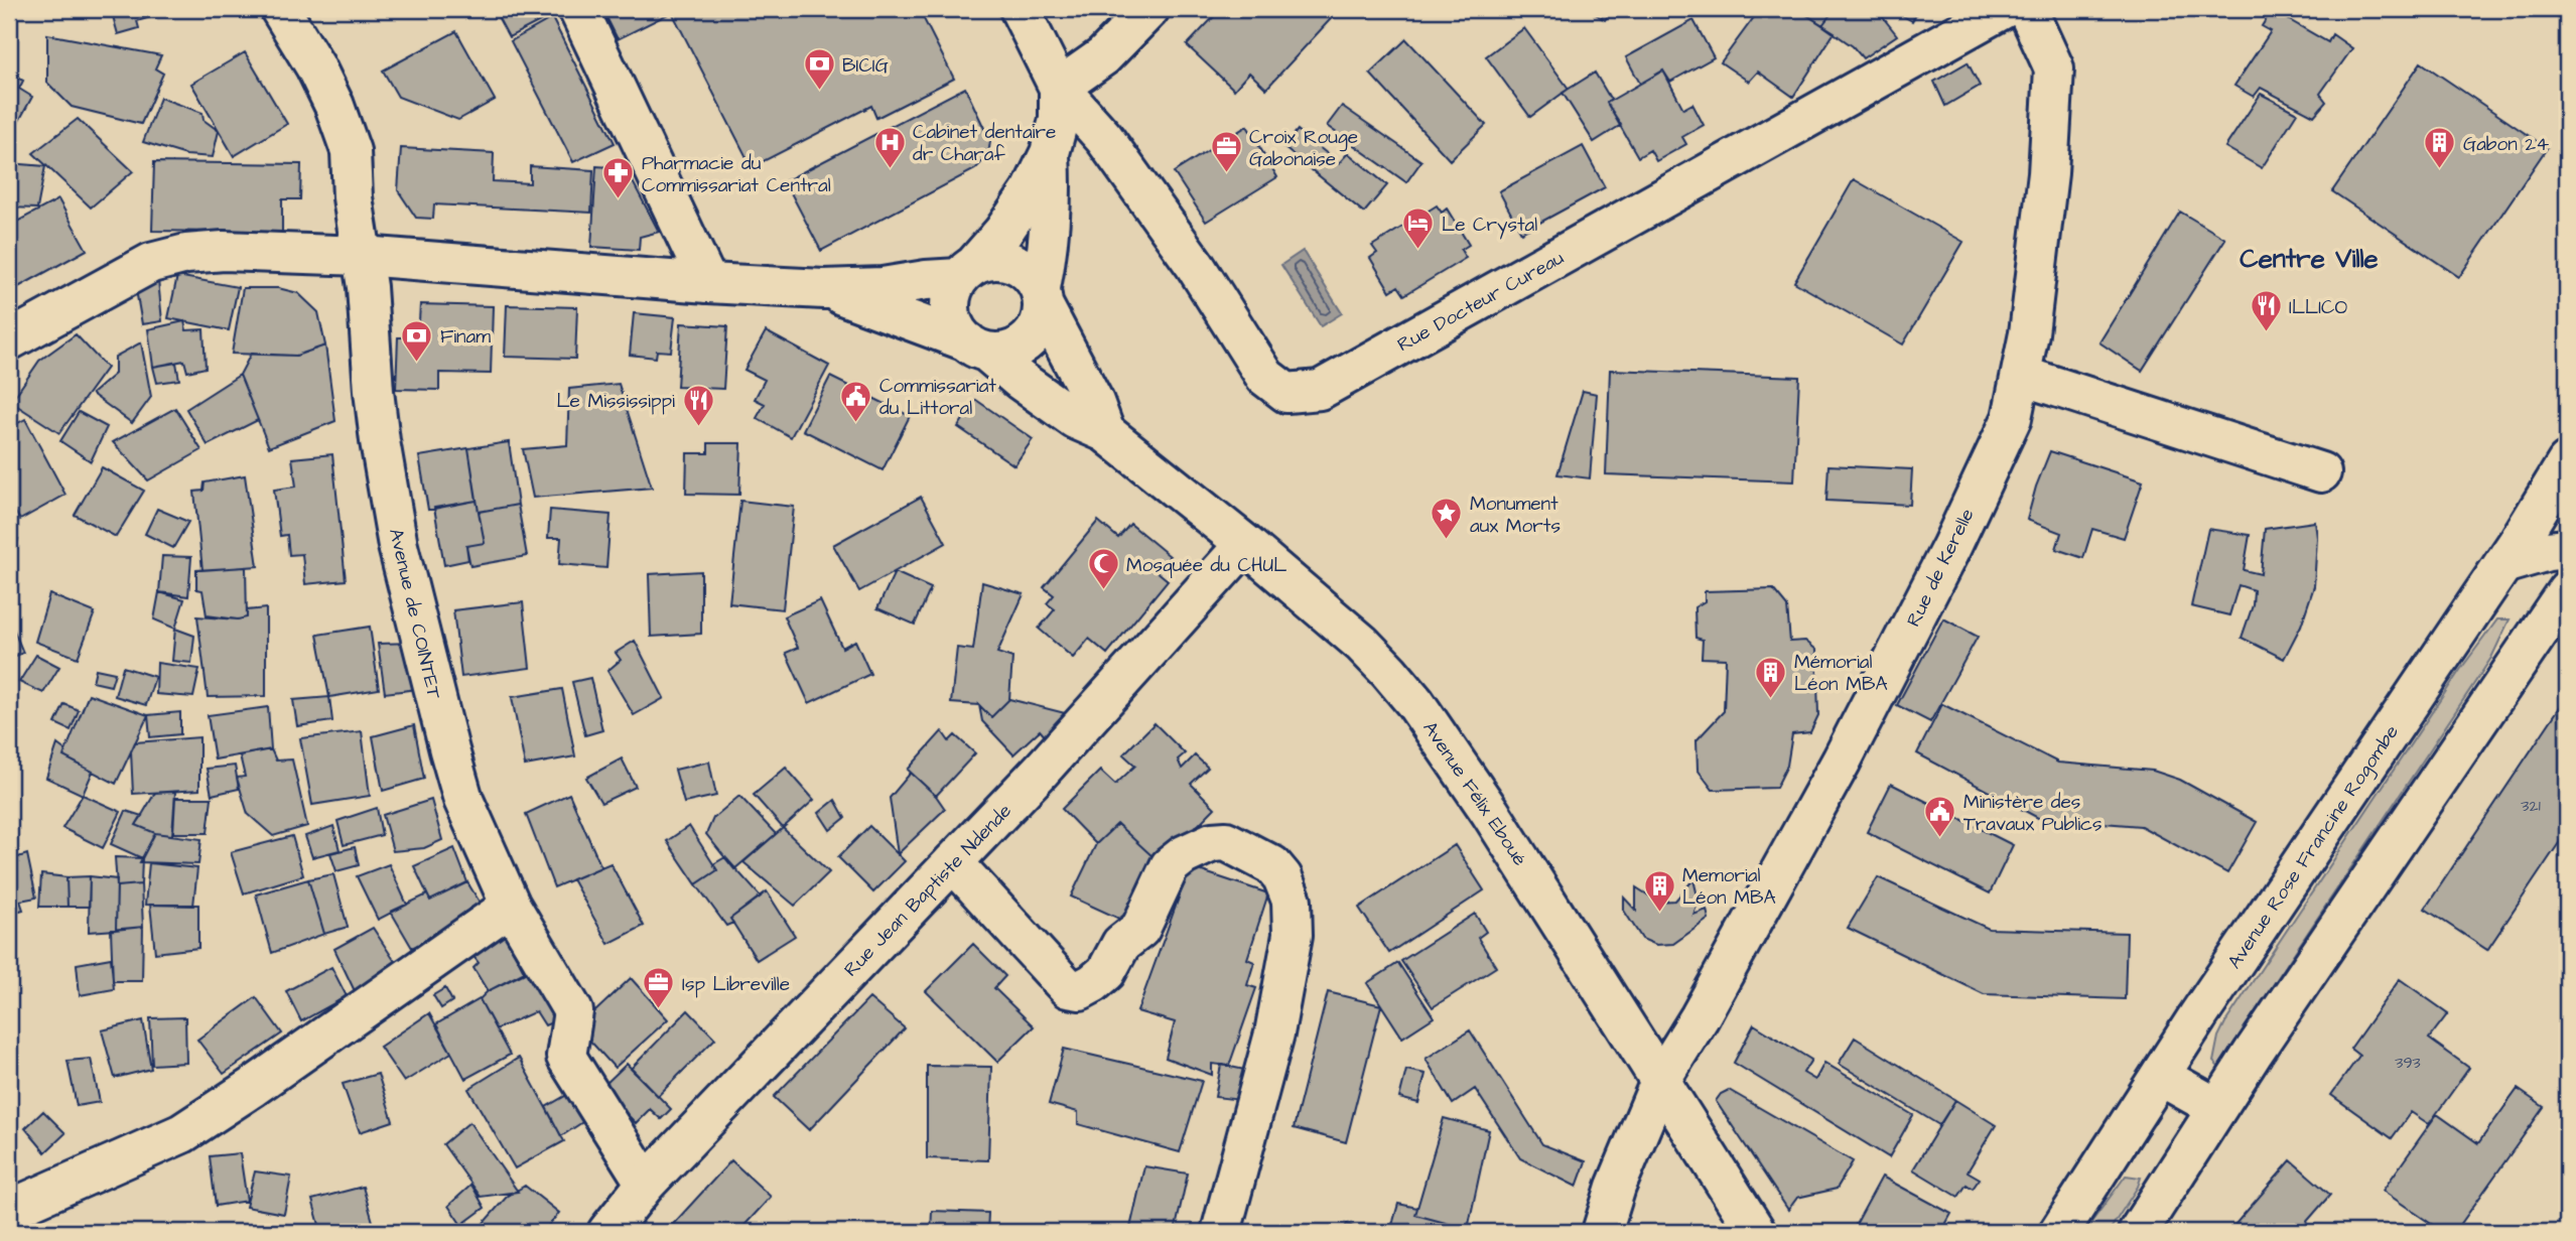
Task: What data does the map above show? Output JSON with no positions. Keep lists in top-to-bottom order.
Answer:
{
  "streets": {
    "main road": [
      "Rue Docteur Cureau",
      "Rue de Kerelle",
      "Avenue de COINTET",
      "Avenue Félix Eboué",
      "Avenue Rose Francine Rogombe",
      "Rue Jean Baptiste Ndende"
    ]
  },
  "crossings": [
    ["Rue de Kerelle", "Avenue Félix Eboué"],
    ["Avenue de COINTET", "Rue Jean Baptiste Ndende"],
    ["Avenue Félix Eboué", "Rue Jean Baptiste Ndende"]
  ],
  "districts": ["Centre Ville"],
  "places": {
    "bank": ["BICIG", "Finam"],
    "hospital": ["Cabinet dentaire dr Charaf"],
    "building": ["Gabon 24", "Mémorial Léon MBA", "Memorial Léon MBA"],
    "office": ["Croix Rouge Gabonaise", "Isp Libreville"],
    "pharmacy": ["Pharmacie du Commissariat Central"],
    "hotel": ["Le Crystal"],
    "restaurant": ["ILLICO", "Le Mississippi"],
    "public building": ["Commissariat du Littoral", "Ministère des Travaux Publics"],
    "place": ["Monument aux Morts"],
    "mosque": ["Mosquée du CHUL"]
  },
  "house_numbers": ["321", "393"]
}
